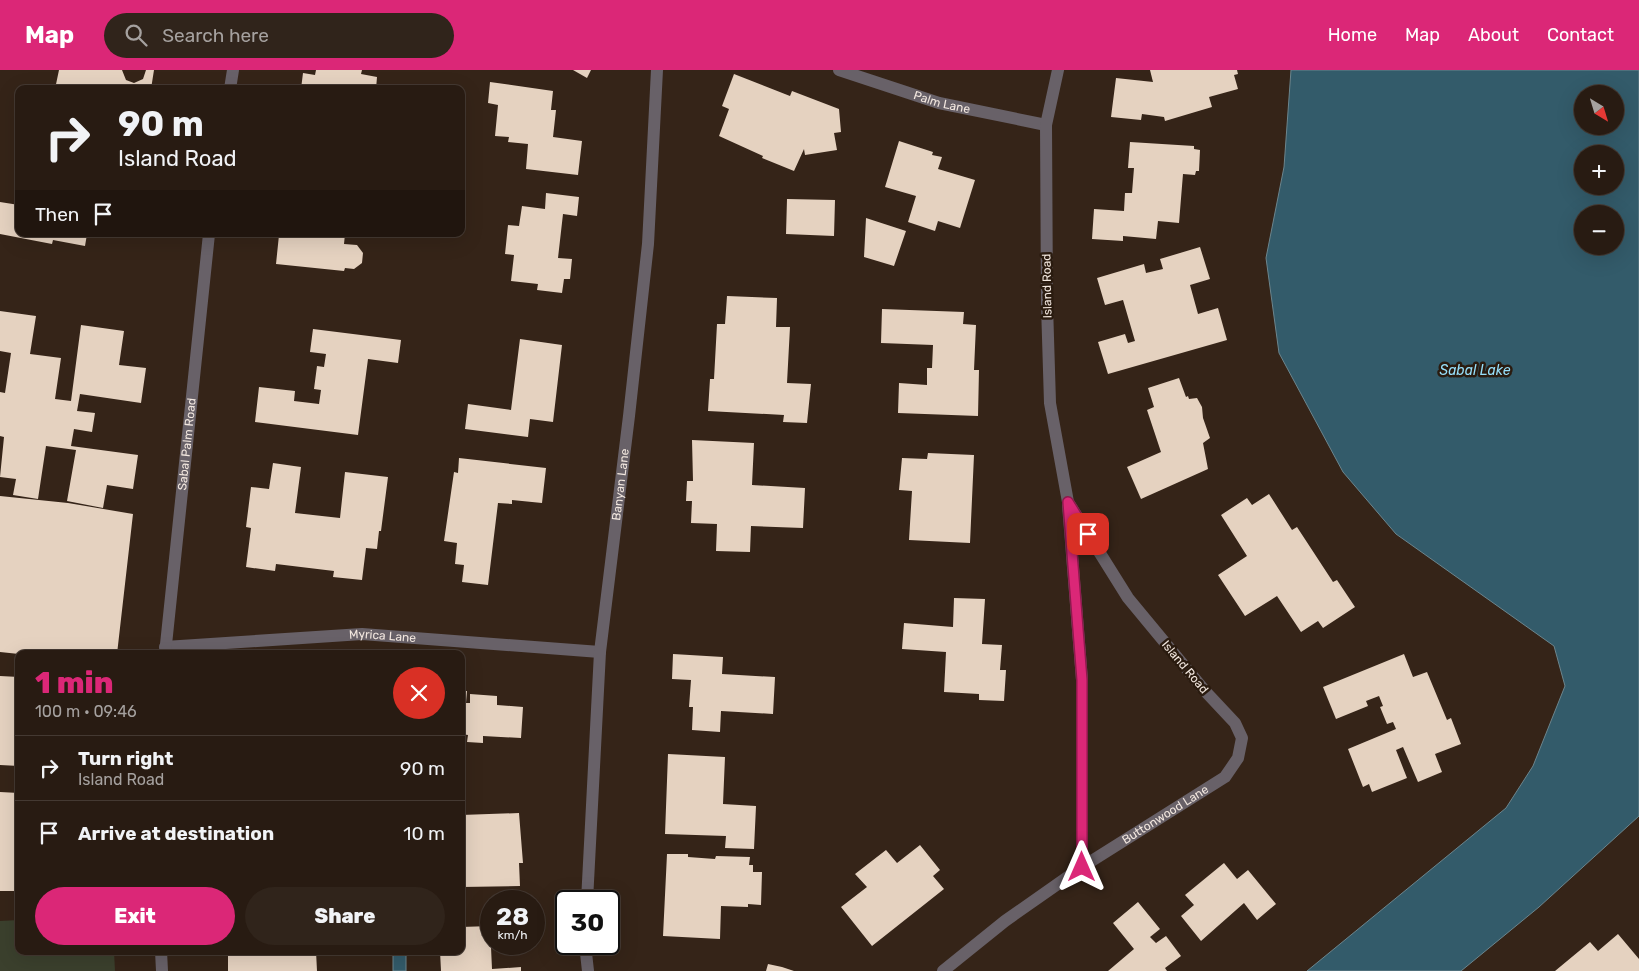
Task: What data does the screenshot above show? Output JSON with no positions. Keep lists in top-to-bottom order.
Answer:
{
  "streets": {
    "street": [
      "Palm Lane",
      "Island Road",
      "Sabal Palm Road",
      "Banyan Lane",
      "Myrica Lane",
      "Buttonwood Lane"
    ]
  },
  "crossings": [
    ["Palm Lane", "Island Road"],
    ["Island Road", "Buttonwood Lane"],
    ["Sabal Palm Road", "Myrica Lane"],
    ["Banyan Lane", "Myrica Lane"]
  ],
  "water": ["Sabal Lake"],
  "north": "bottom right",
  "page": {
    "header": "Map",
    "search": "Search here",
    "nav": [
      "Home",
      "Map",
      "About",
      "Contact"
    ],
    "map_buttons": ["+", "−"],
    "turn": ["90 m", "Island Road"],
    "then": "Then",
    "heading": ["1 min", "100 m · 09:46"],
    "list": [
      {
        "name": "Turn right",
        "note": "Island Road",
        "value": "90 m"
      },
      {
        "name": "Arrive at destination",
        "value": "10 m"
      }
    ],
    "buttons": ["Exit", "Share"],
    "speed": "28 km/h",
    "limit": "30"
  }
}
